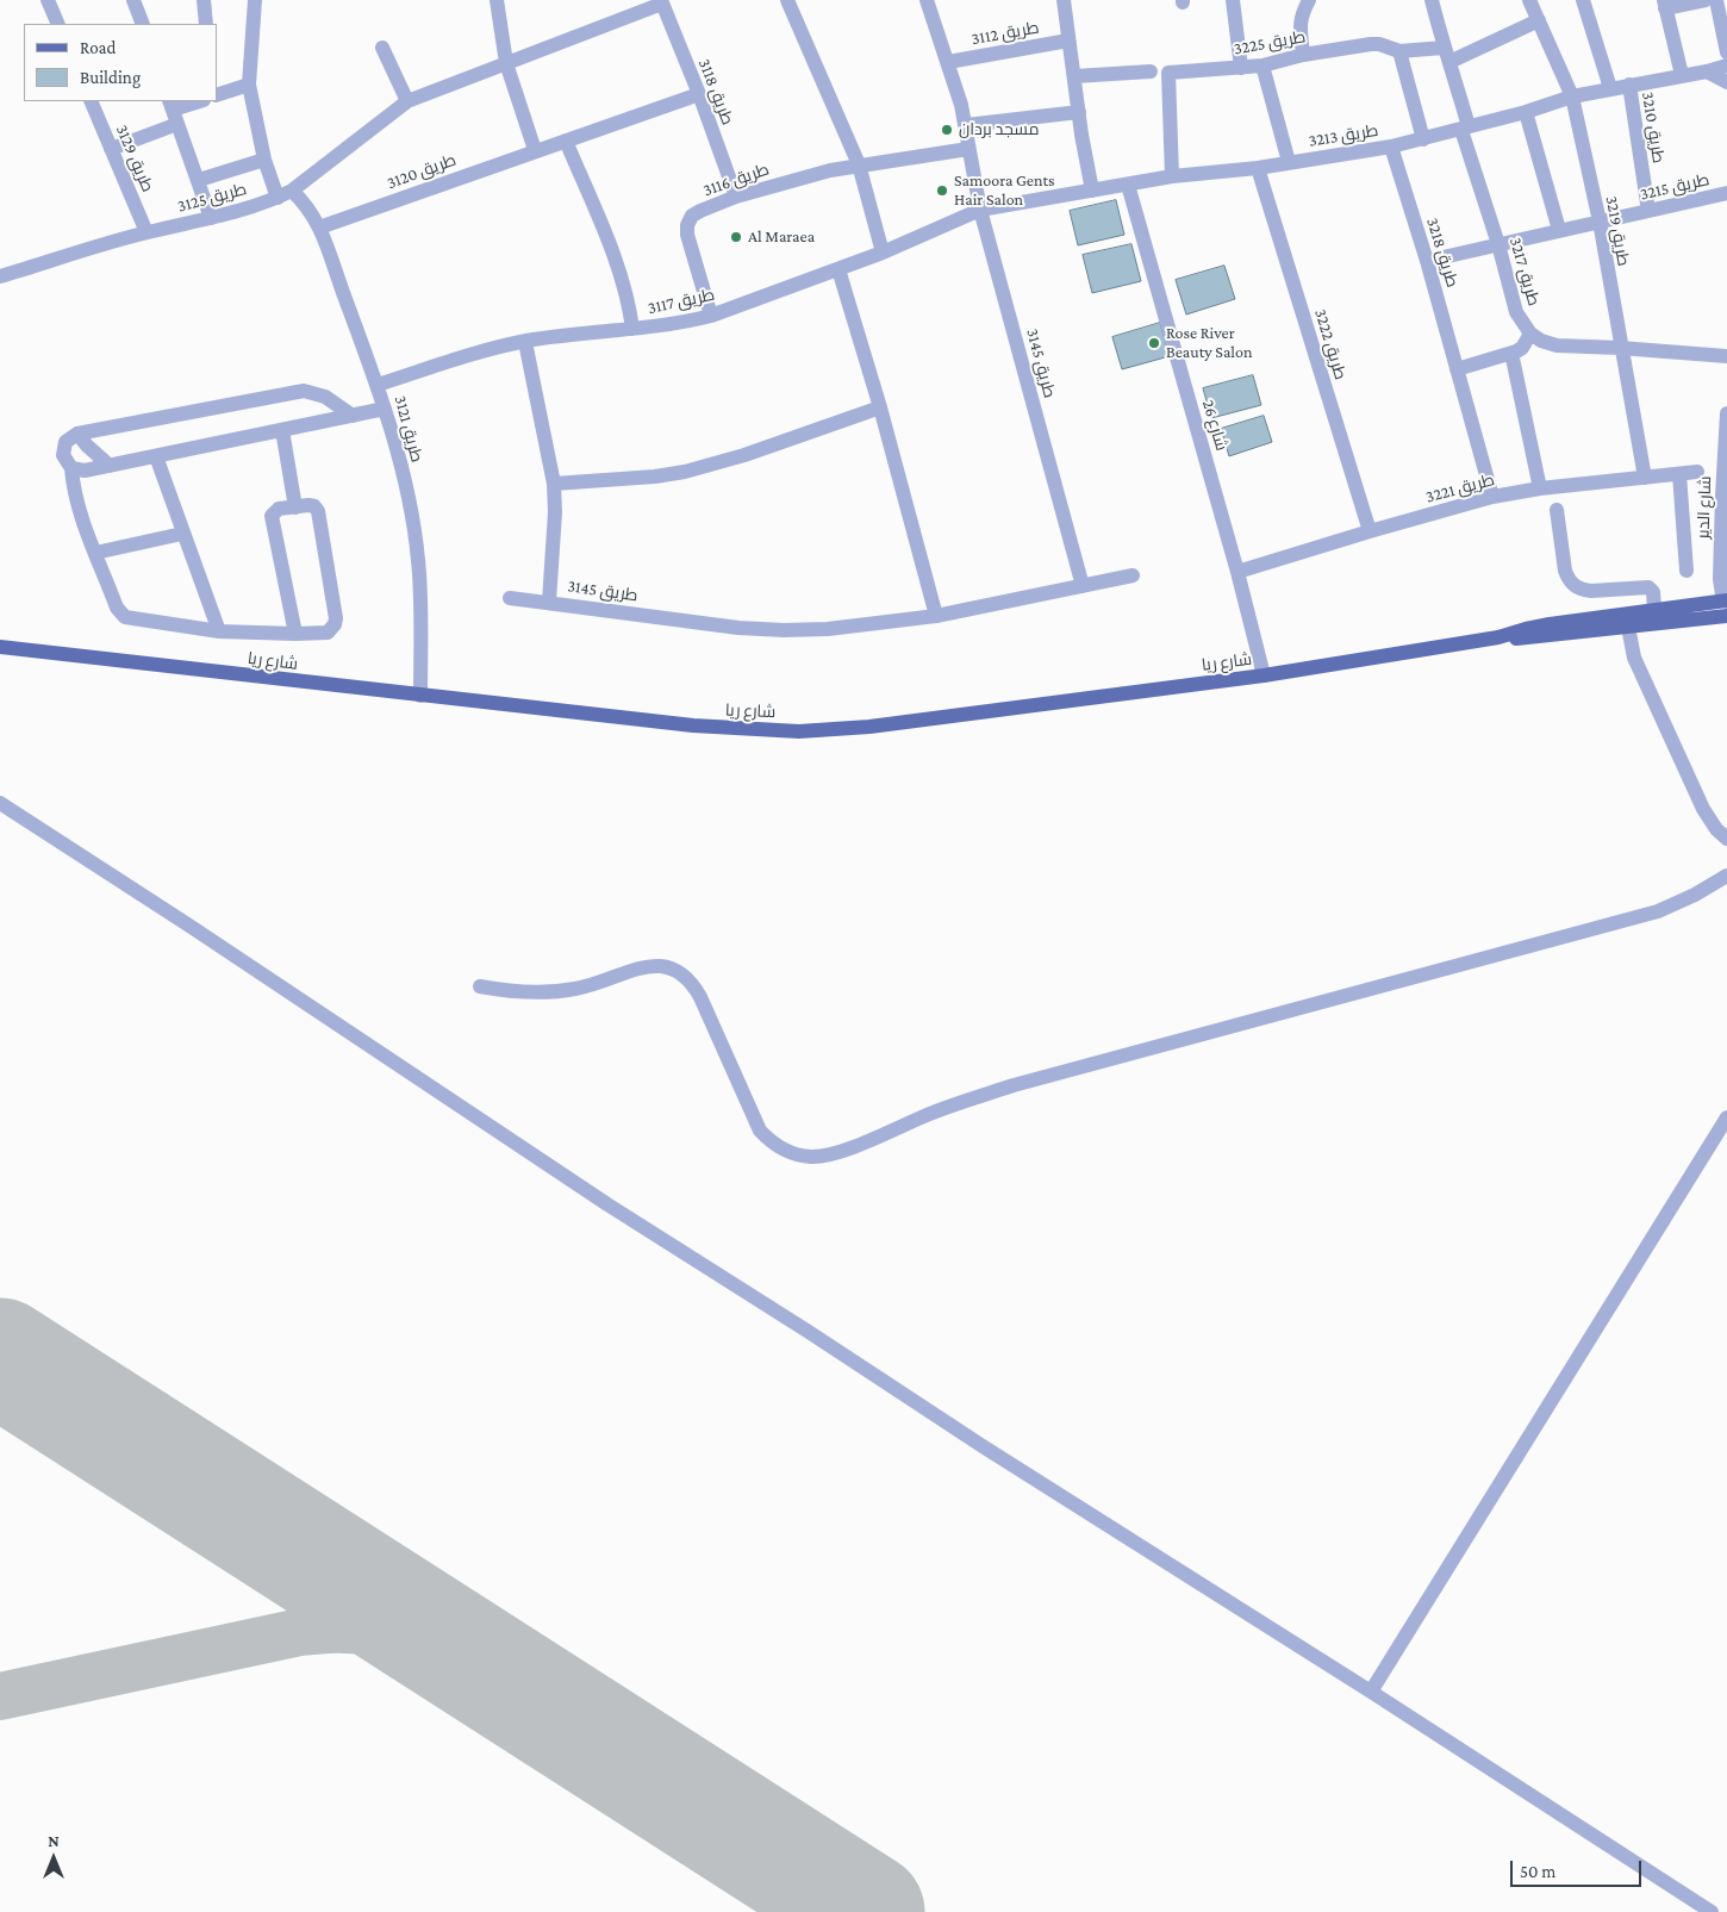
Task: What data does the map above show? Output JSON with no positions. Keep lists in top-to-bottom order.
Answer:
{
  "streets": {
    "main road": ["شارع ريا"],
    "street": [
      "طريق 3112",
      "طريق 3225",
      "طريق 3118",
      "طريق 3210",
      "طريق 3213",
      "طريق 3129",
      "طريق 3120",
      "طريق 3116",
      "طريق 3215",
      "طريق 3125",
      "طريق 3219",
      "طريق 3218",
      "طريق 3217",
      "طريق 3117",
      "طريق 3222",
      "طريق 3145",
      "شارع 26",
      "طريق 3121",
      "طريق 3221",
      "شارع الدير"
    ]
  },
  "crossings": [
    ["طريق 3225", "طريق 3213"],
    ["طريق 3225", "طريق 3217"],
    ["طريق 3118", "طريق 3120"],
    ["طريق 3118", "طريق 3116"],
    ["طريق 3118", "طريق 3125"],
    ["طريق 3210", "طريق 3213"],
    ["طريق 3210", "طريق 3215"],
    ["طريق 3213", "طريق 3219"],
    ["طريق 3213", "طريق 3218"],
    ["طريق 3213", "طريق 3217"],
    ["طريق 3213", "طريق 3117"],
    ["طريق 3213", "طريق 3222"],
    ["طريق 3213", "طريق 3145"],
    ["طريق 3213", "شارع 26"],
    ["طريق 3129", "طريق 3125"],
    ["طريق 3120", "طريق 3121"],
    ["طريق 3116", "طريق 3117"],
    ["طريق 3116", "طريق 3145"],
    ["طريق 3215", "طريق 3219"],
    ["طريق 3215", "طريق 3218"],
    ["طريق 3215", "طريق 3217"],
    ["طريق 3125", "طريق 3121"],
    ["طريق 3219", "طريق 3221"],
    ["طريق 3218", "طريق 3221"],
    ["طريق 3117", "طريق 3145"],
    ["طريق 3117", "طريق 3121"],
    ["طريق 3222", "طريق 3221"],
    ["شارع 26", "طريق 3221"],
    ["شارع 26", "شارع ريا"],
    ["طريق 3121", "شارع ريا"],
    ["شارع الدير", "شارع ريا"]
  ],
  "places": [
    "مسجد بردان",
    "Samoora Gents Hair Salon",
    "Al Maraea",
    "Rose River Beauty Salon"
  ],
  "legend": ["Road", "Building"],
  "scale_bar": "50 m",
  "north": "top"
}
